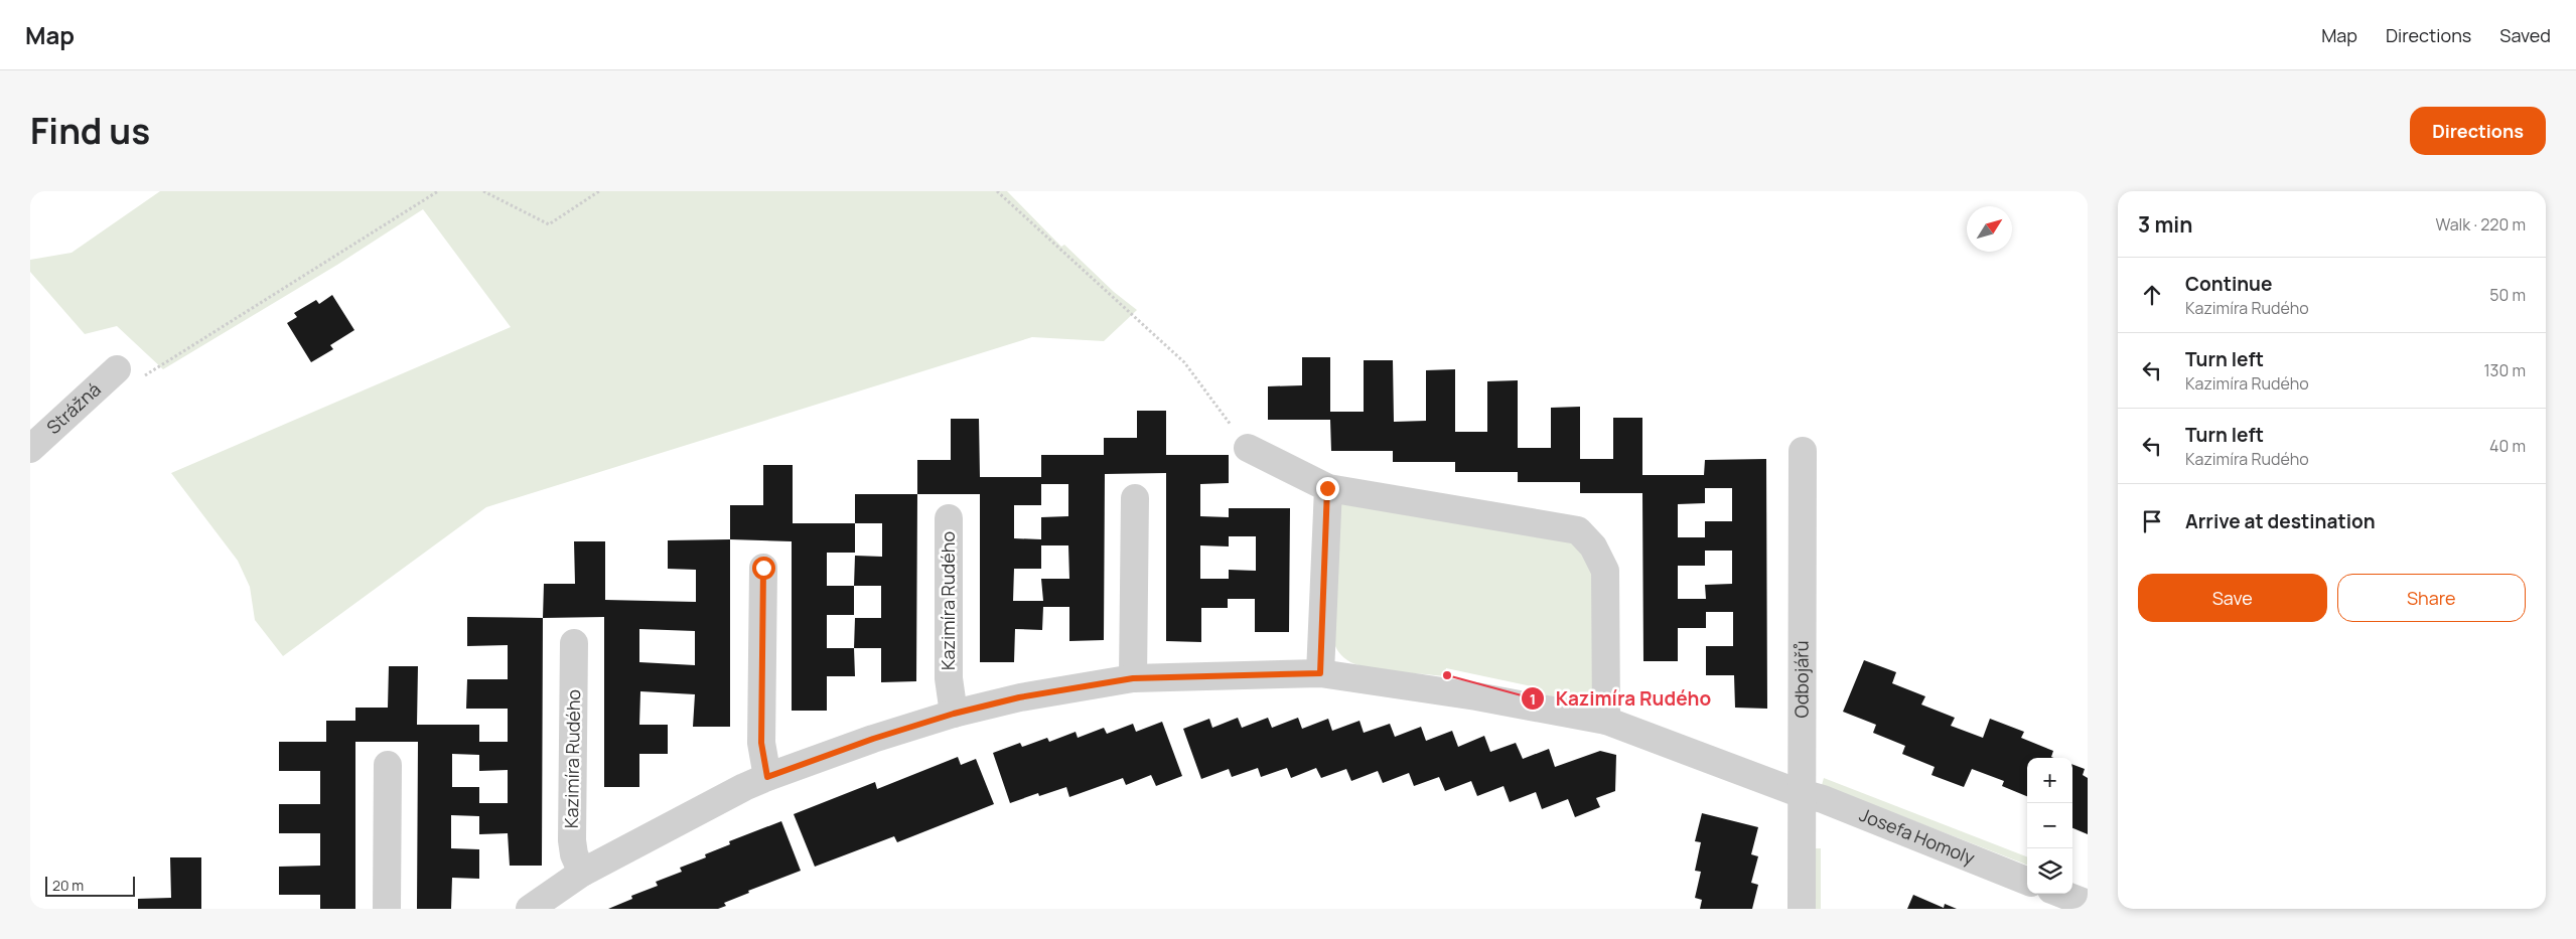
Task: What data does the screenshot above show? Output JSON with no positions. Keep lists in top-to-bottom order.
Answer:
{
  "streets": {
    "street": [
      "Strážná",
      "Kazimíra Rudého",
      "Odbojářů",
      "Josefa Homoly"
    ]
  },
  "crossings": [
    ["Odbojářů", "Josefa Homoly"]
  ],
  "places": ["Kazimíra Rudého"],
  "scale_bar": "20 m",
  "north": "top right",
  "page": {
    "header": "Map",
    "nav": ["Map", "Directions", "Saved"],
    "title": "Find us",
    "buttons": [
      "Directions",
      ["Save", "Share"]
    ],
    "heading": ["3 min", "Walk · 220 m"],
    "list": [
      ["Continue", "Kazimíra Rudého", "50 m"],
      ["Turn left", "Kazimíra Rudého", "130 m"],
      ["Turn left", "Kazimíra Rudého", "40 m"],
      "Arrive at destination"
    ],
    "map_buttons": ["+", "−"],
    "scale": "20 m"
  }
}
